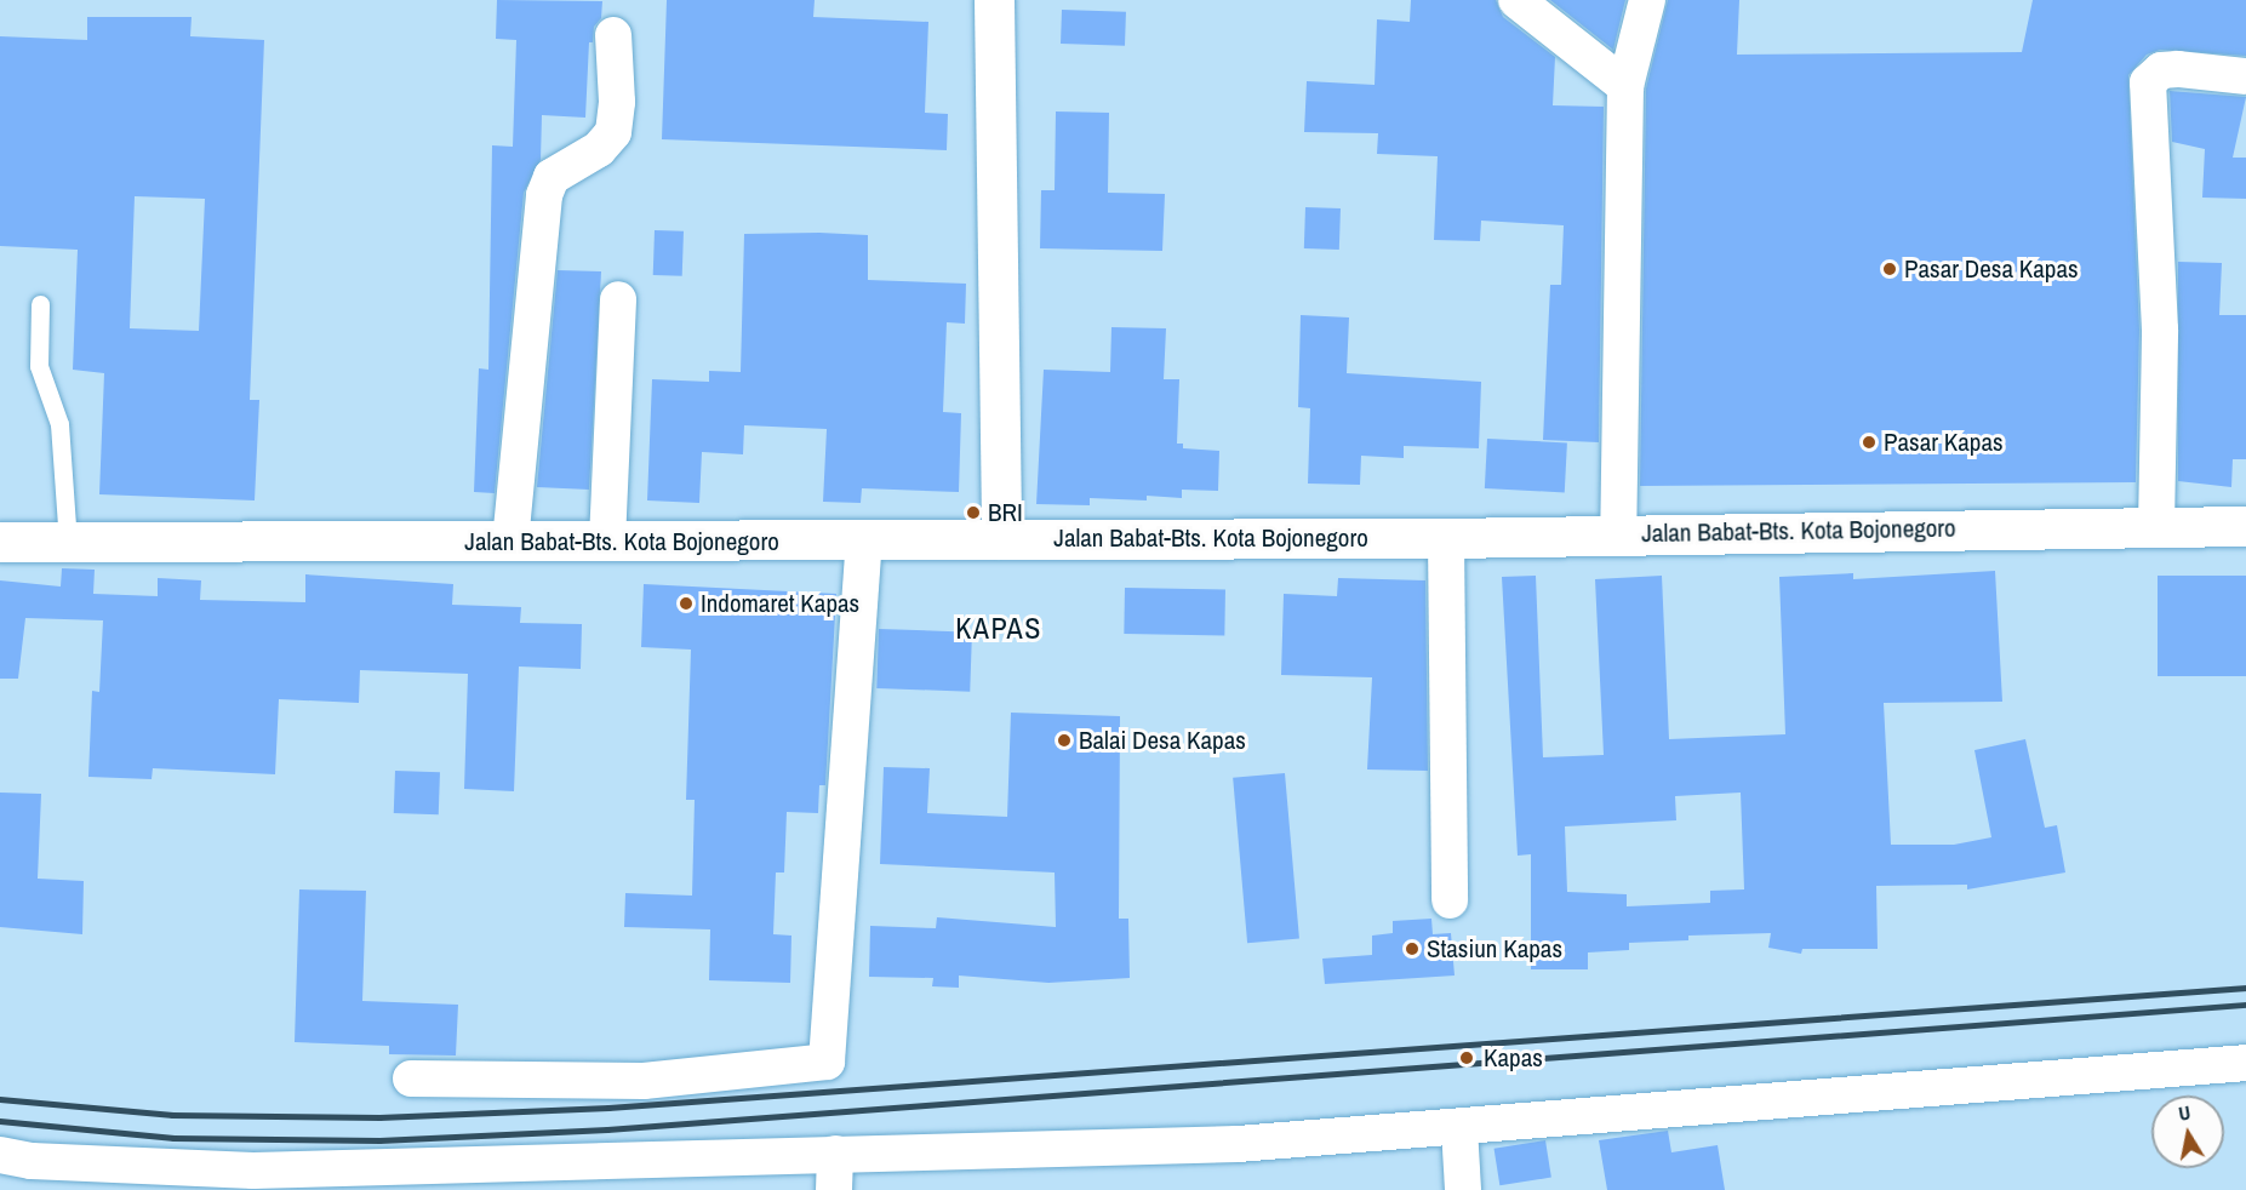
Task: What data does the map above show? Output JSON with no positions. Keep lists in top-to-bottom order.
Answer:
{
  "streets": {
    "main road": ["Jalan Babat-Bts. Kota Bojonegoro"]
  },
  "districts": ["KAPAS"],
  "places": [
    "Pasar Desa Kapas",
    "Pasar Kapas",
    "BRI",
    "Indomaret Kapas",
    "Balai Desa Kapas",
    "Stasiun Kapas",
    "Kapas"
  ],
  "north": "top"
}
